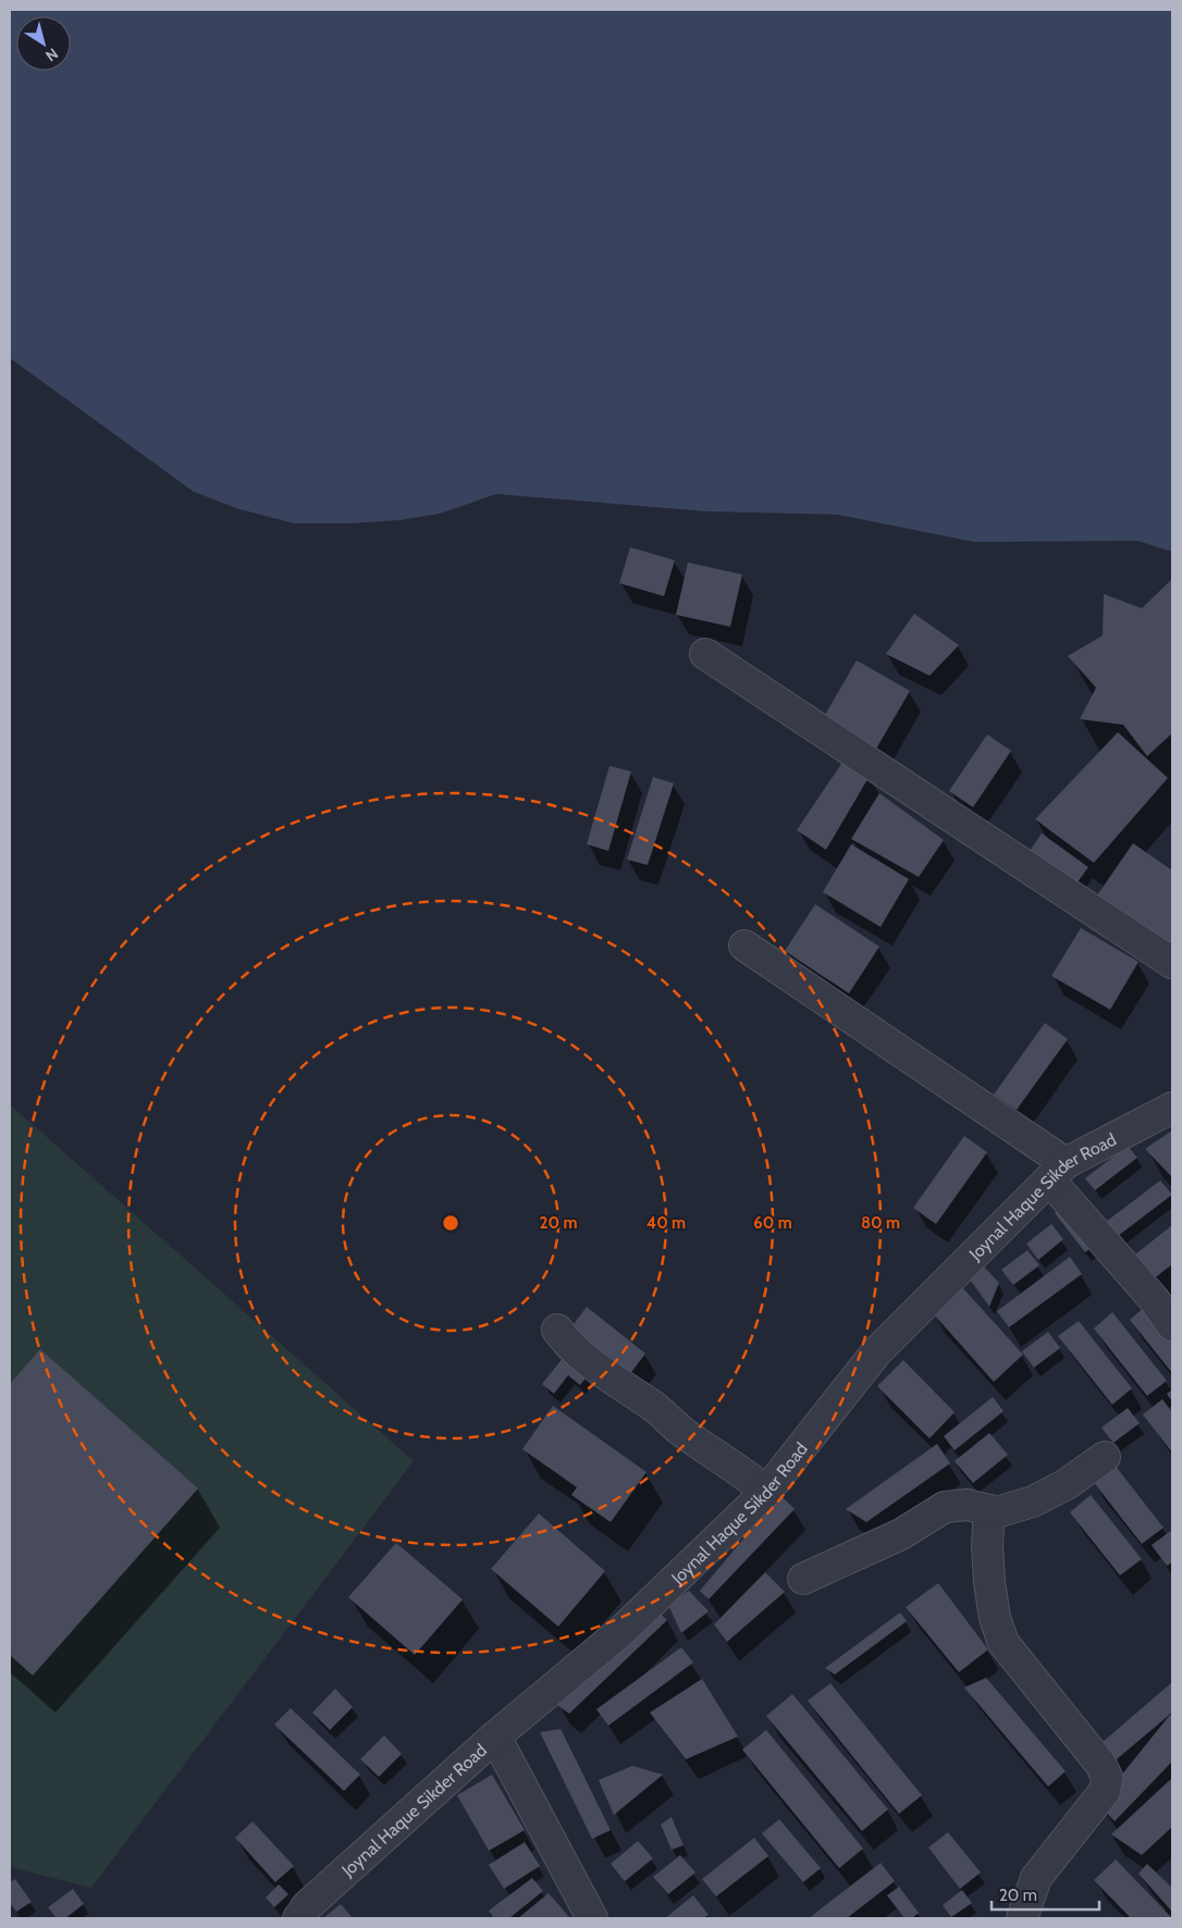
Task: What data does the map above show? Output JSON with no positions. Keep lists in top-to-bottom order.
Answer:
{
  "streets": {
    "street": ["Joynal Haque Sikder Road"]
  },
  "scale_bar": "20 m",
  "north": "bottom right",
  "rings": [
    "20 m",
    "40 m",
    "60 m",
    "80 m"
  ]
}
